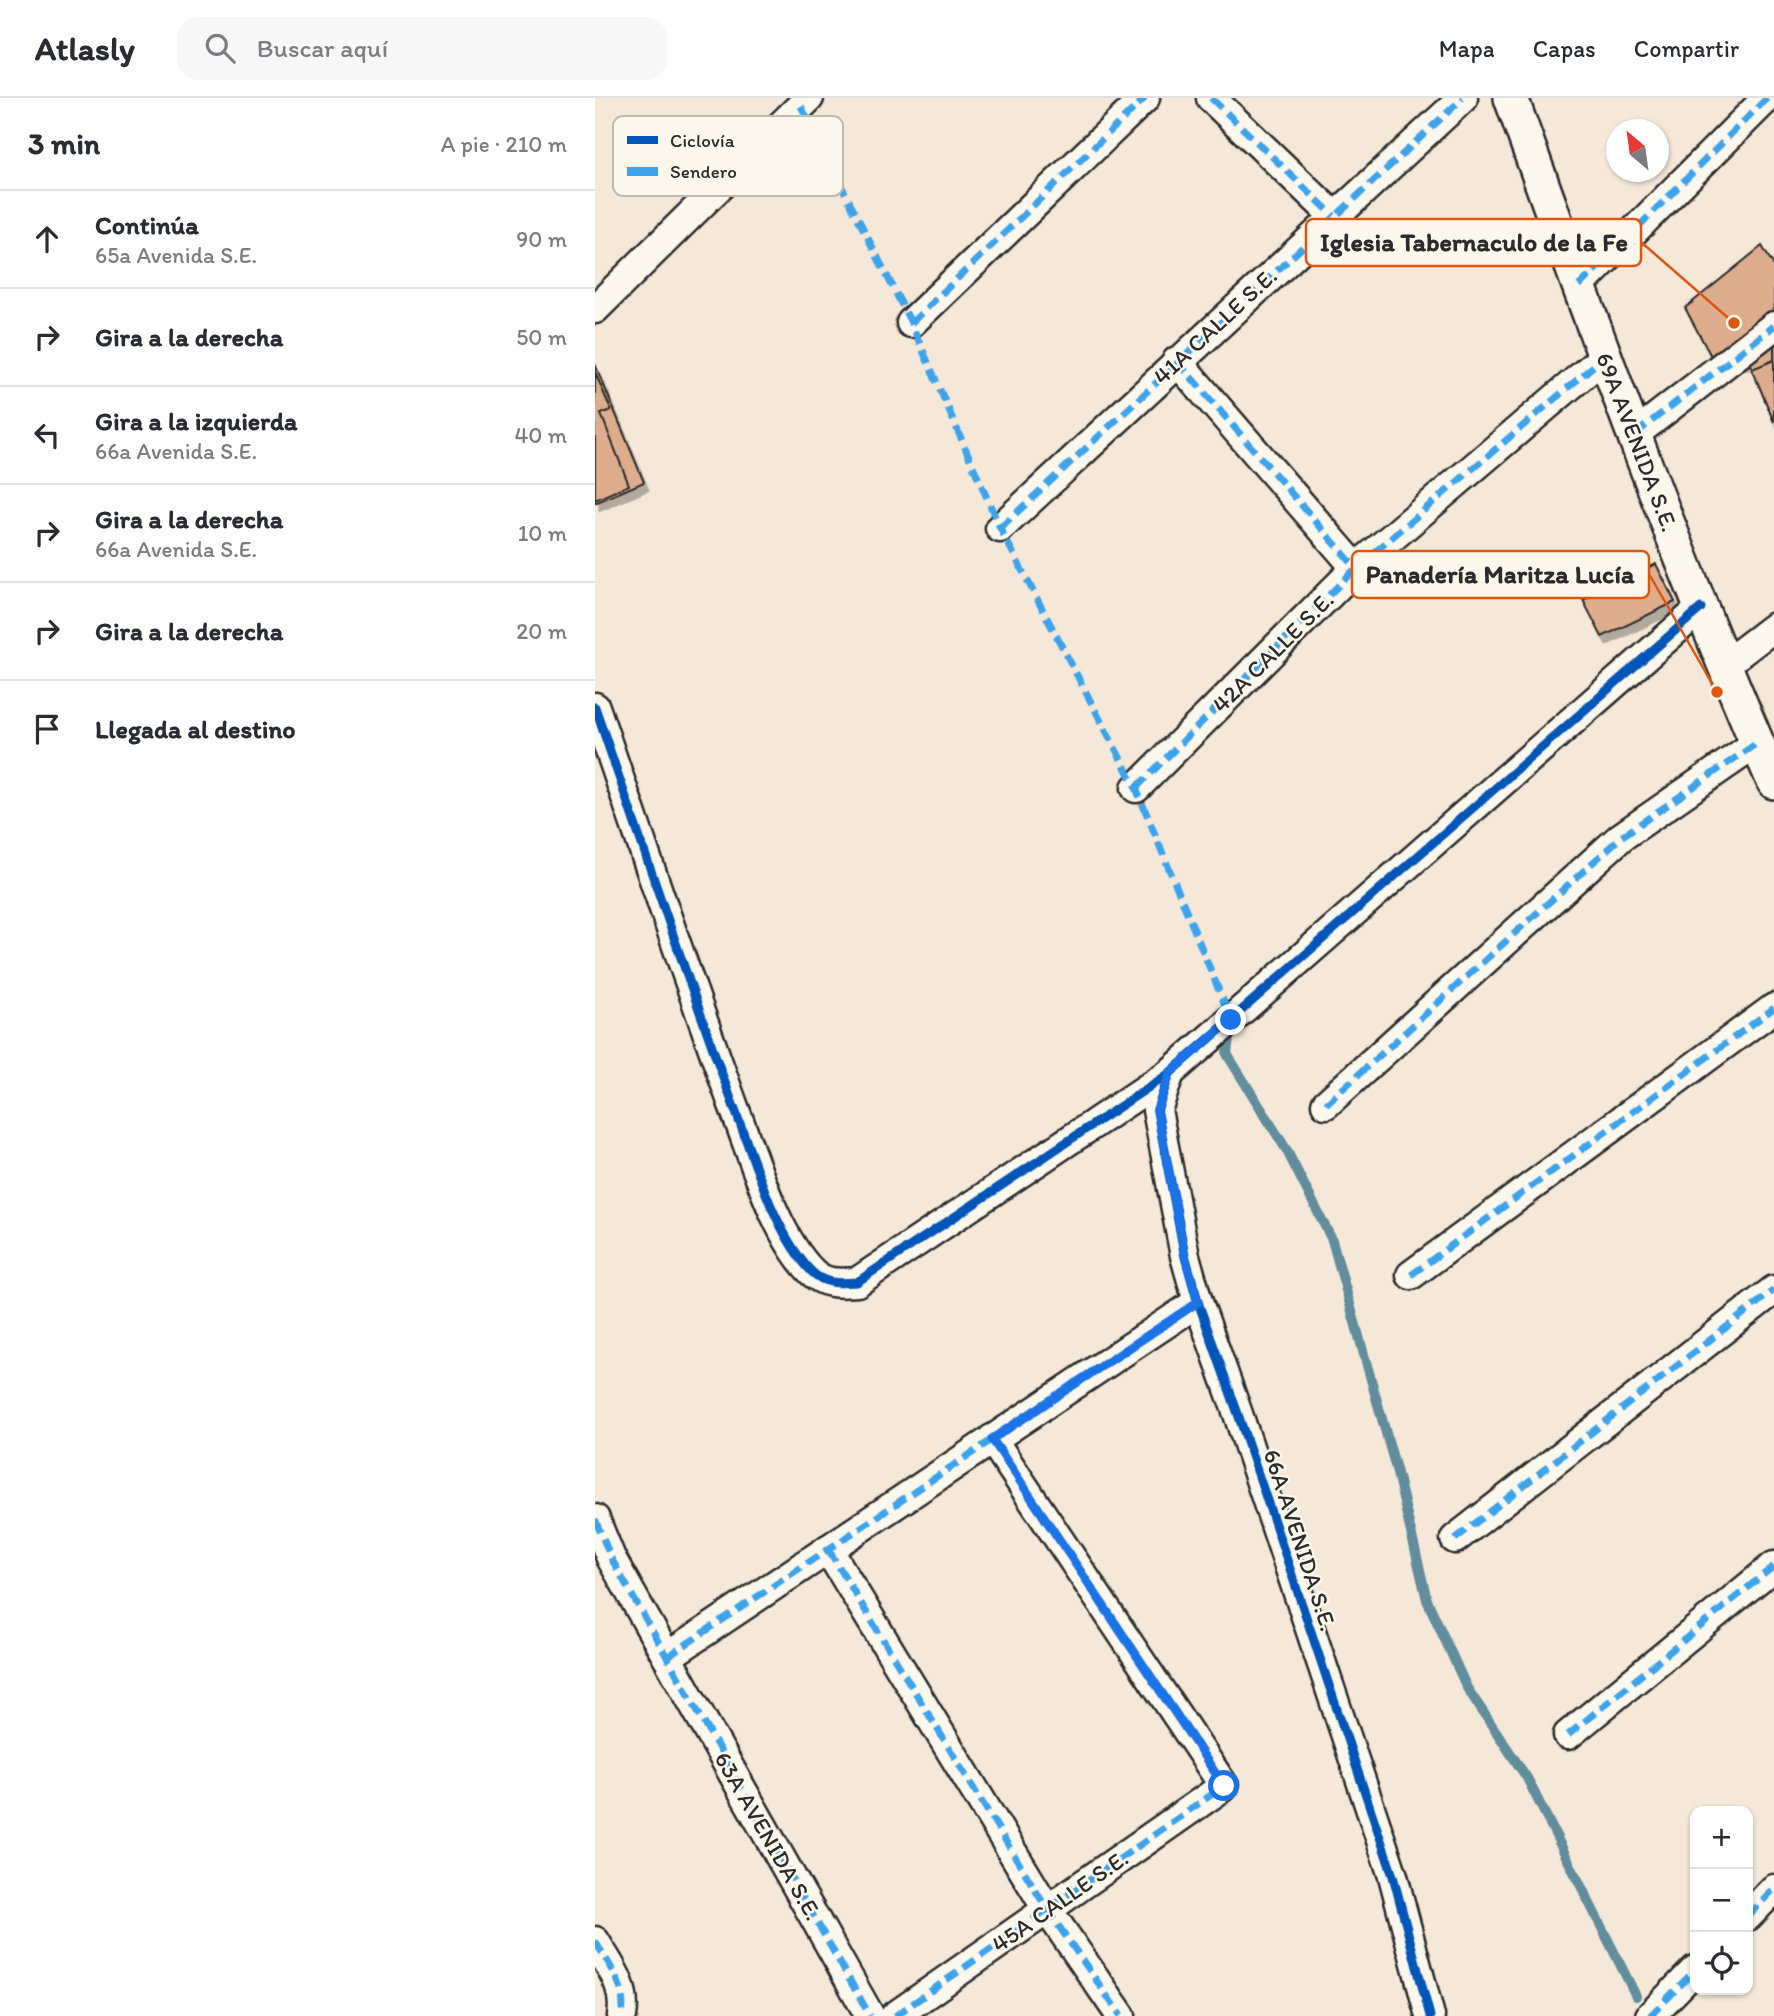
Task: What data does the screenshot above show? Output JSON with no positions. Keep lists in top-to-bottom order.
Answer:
{
  "streets": {
    "street": [
      "41A CALLE S.E.",
      "69A AVENIDA S.E.",
      "42A CALLE S.E.",
      "66A AVENIDA S.E.",
      "63A AVENIDA S.E.",
      "45A CALLE S.E."
    ]
  },
  "crossings": [
    ["69A AVENIDA S.E.", "42A CALLE S.E."]
  ],
  "places": ["Iglesia Tabernaculo de la Fe", "Panadería Maritza Lucía"],
  "legend": ["Ciclovía", "Sendero"],
  "north": "top left",
  "page": {
    "header": "Atlasly",
    "search": "Buscar aquí",
    "nav": ["Mapa", "Capas", "Compartir"],
    "heading": ["3 min", "A pie · 210 m"],
    "list": [
      ["Continúa", "65a Avenida S.E.", "90 m"],
      ["Gira a la derecha", "50 m"],
      ["Gira a la izquierda", "66a Avenida S.E.", "40 m"],
      ["Gira a la derecha", "66a Avenida S.E.", "10 m"],
      ["Gira a la derecha", "20 m"],
      "Llegada al destino"
    ],
    "map_buttons": ["+", "−"]
  }
}
